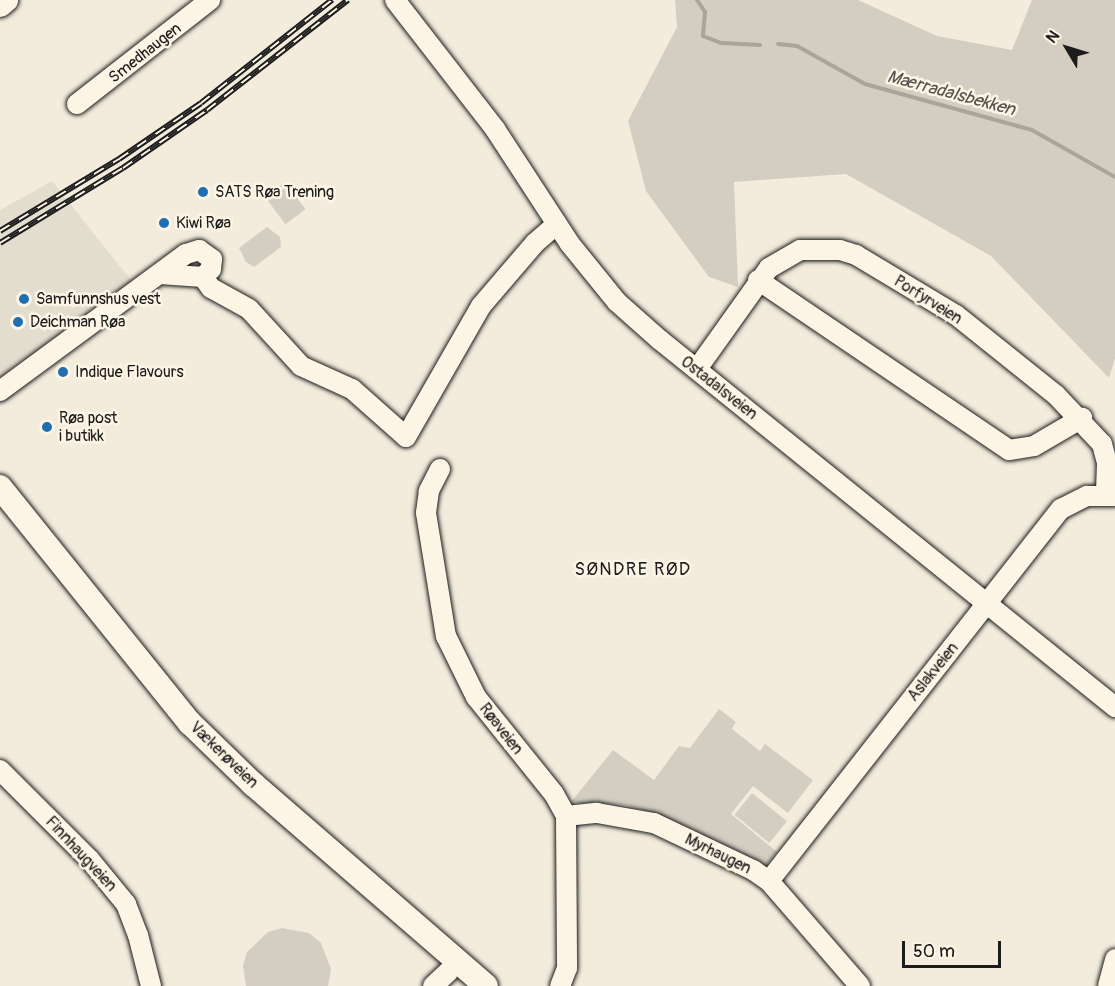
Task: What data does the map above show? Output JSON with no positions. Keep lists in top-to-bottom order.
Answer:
{
  "streets": {
    "main road": ["Vækerøveien"],
    "street": [
      "Smedhaugen",
      "Porfyrveien",
      "Ostadalsveien",
      "Aslakveien",
      "Røaveien",
      "Finnhaugveien",
      "Myrhaugen"
    ]
  },
  "crossings": [
    ["Porfyrveien", "Ostadalsveien"],
    ["Porfyrveien", "Aslakveien"],
    ["Ostadalsveien", "Aslakveien"],
    ["Aslakveien", "Myrhaugen"],
    ["Røaveien", "Myrhaugen"]
  ],
  "districts": ["SØNDRE RØD"],
  "water": ["Mærradalsbekken"],
  "places": [
    "SATS Røa Trening",
    "Kiwi Røa",
    "Samfunnshus vest",
    "Deichman Røa",
    "Indique Flavours",
    "Røa post i butikk"
  ],
  "scale_bar": "50 m",
  "north": "top left"
}
